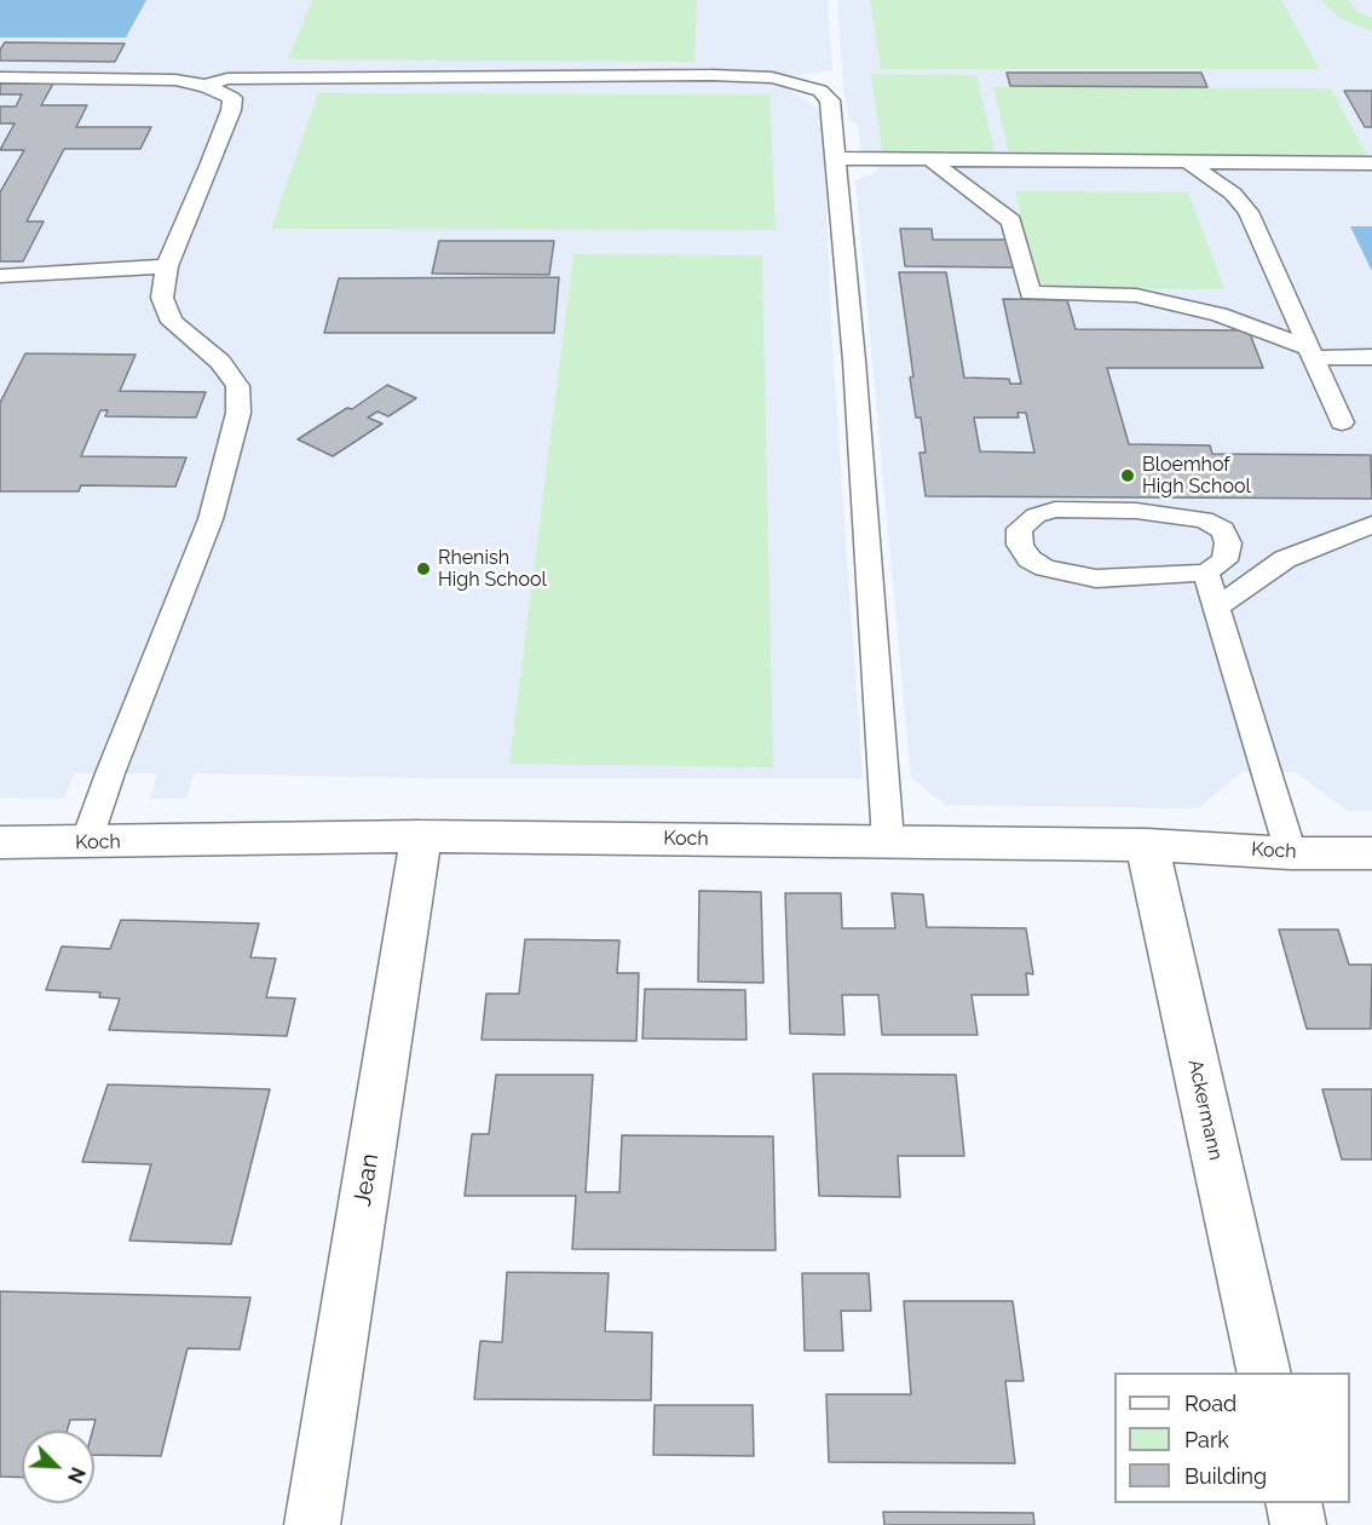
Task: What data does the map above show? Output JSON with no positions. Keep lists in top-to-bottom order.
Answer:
{
  "streets": {
    "street": ["Koch", "Ackermann", "Jean"]
  },
  "crossings": [
    ["Koch", "Ackermann"],
    ["Koch", "Jean"]
  ],
  "places": ["Bloemhof High School", "Rhenish High School"],
  "legend": ["Road", "Park", "Building"],
  "north": "bottom right"
}
